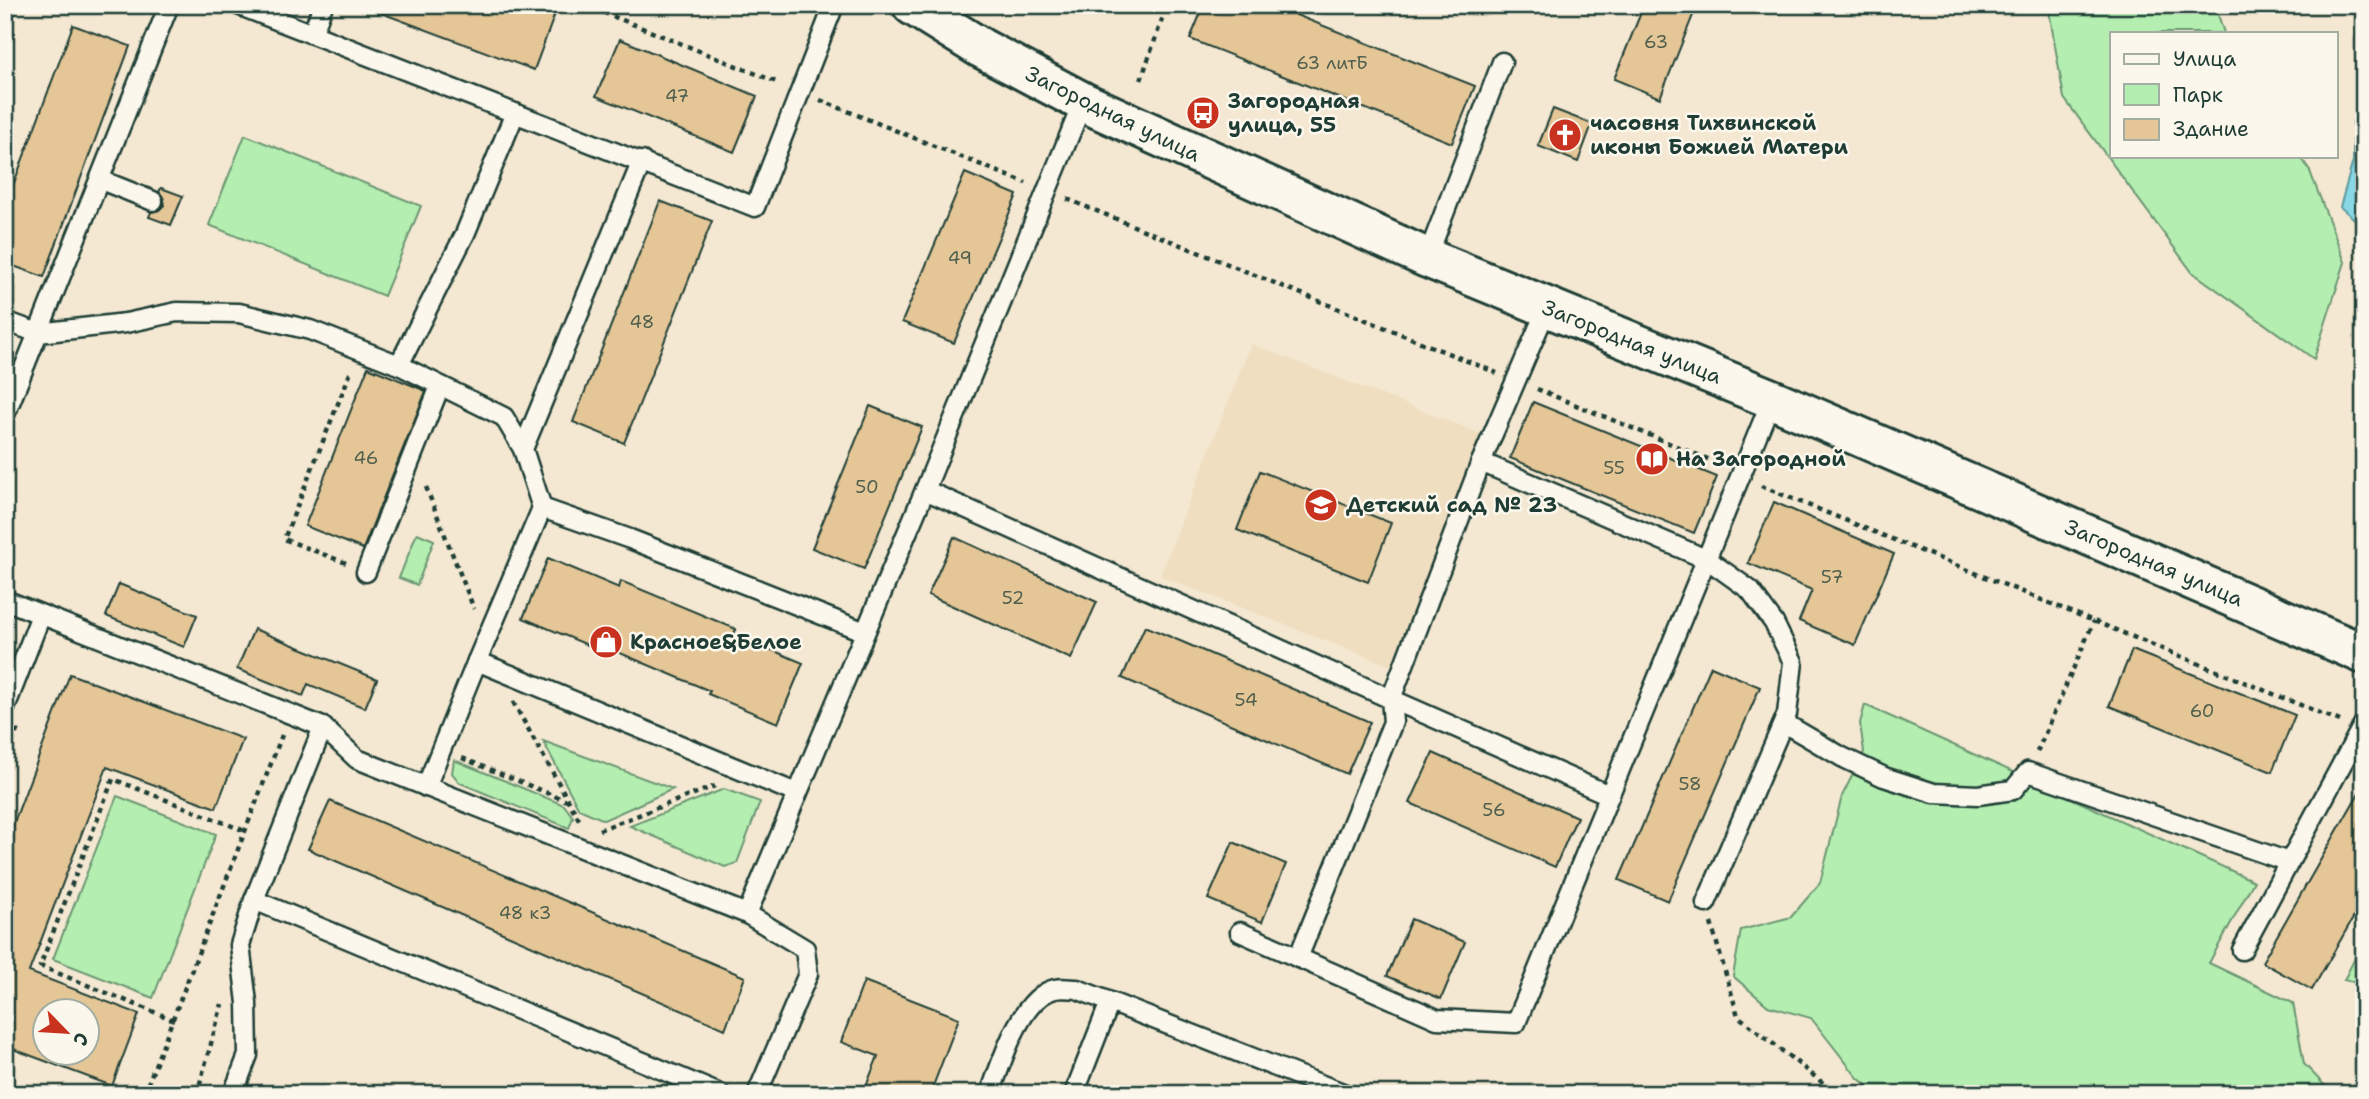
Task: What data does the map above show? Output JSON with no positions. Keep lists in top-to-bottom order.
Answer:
{
  "streets": {
    "main road": ["Загородная улица"]
  },
  "places": {
    "bus stop": ["Загородная улица, 55"],
    "church": ["часовня Тихвинской иконы Божией Матери"],
    "library": ["На Загородной"],
    "school or university": ["Детский сад № 23"],
    "shop": ["Красное&Белое"]
  },
  "house_numbers": [
    "63",
    "63 литБ",
    "47",
    "49",
    "48",
    "46",
    "55",
    "50",
    "57",
    "52",
    "54",
    "60",
    "58",
    "56",
    "48 к3"
  ],
  "legend": ["Улица", "Парк", "Здание"],
  "north": "bottom right"
}
